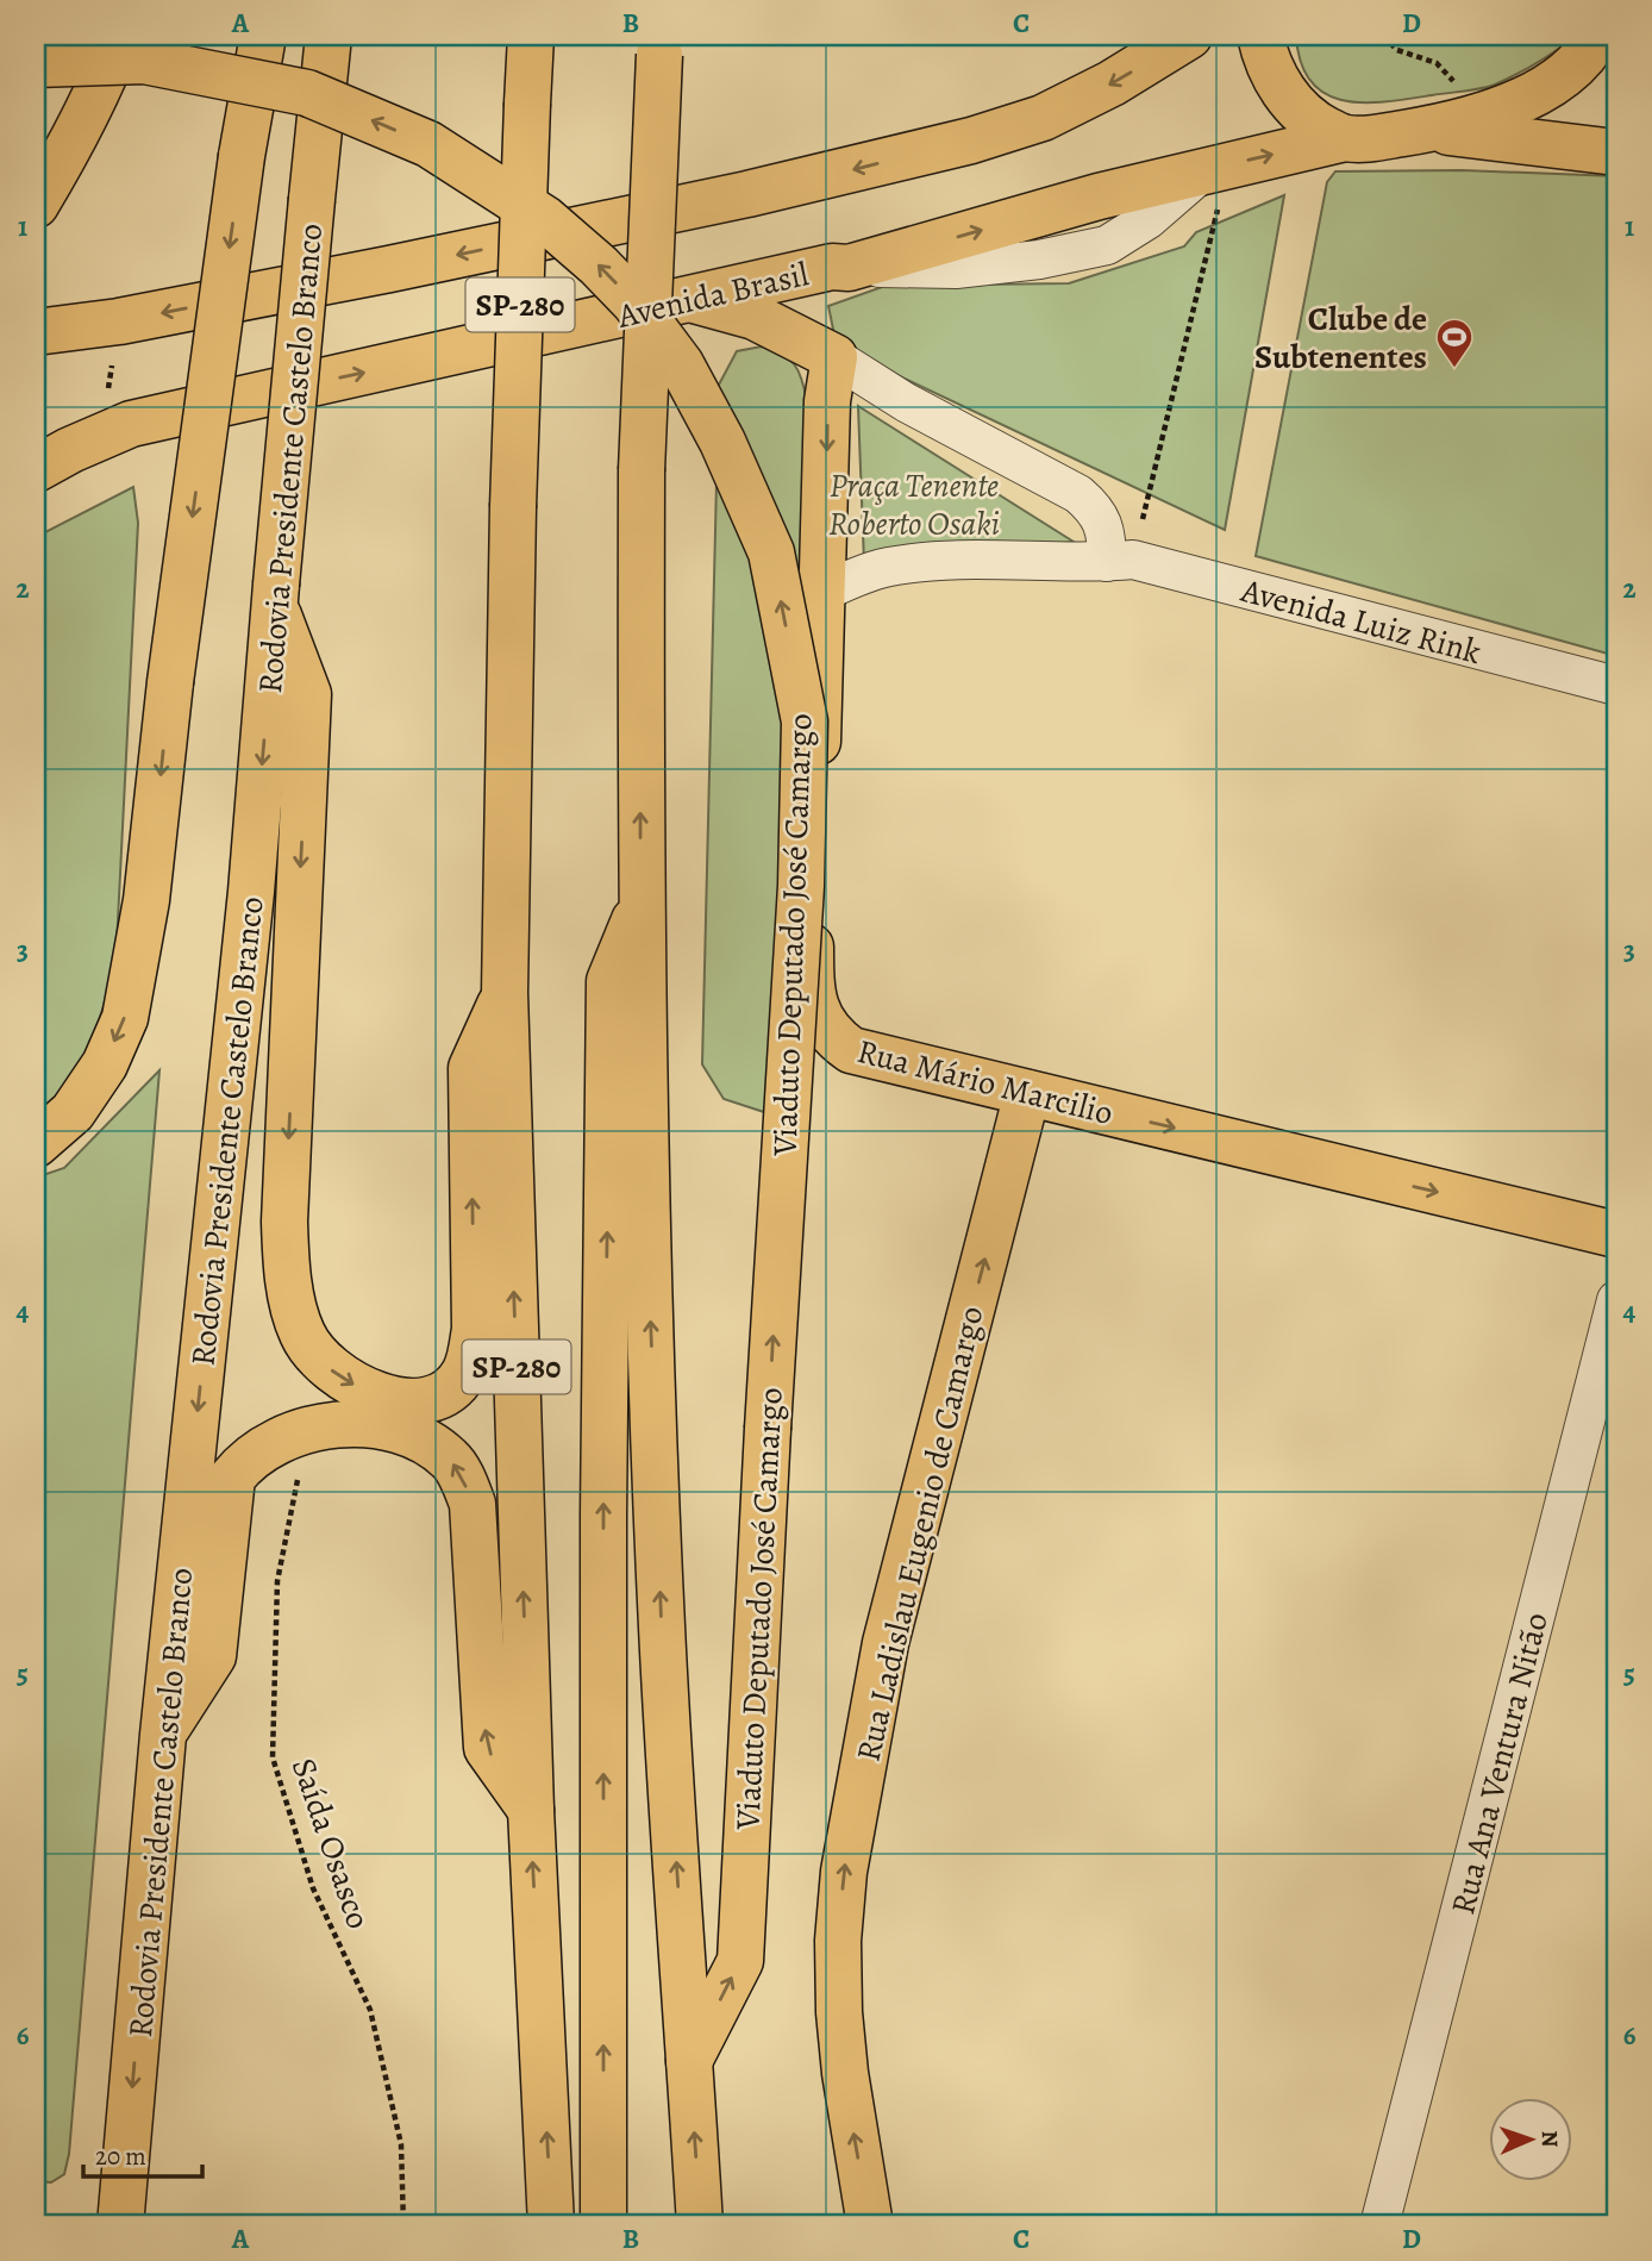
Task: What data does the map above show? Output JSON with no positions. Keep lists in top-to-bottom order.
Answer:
{
  "streets": {
    "main road": [
      "Avenida Brasil",
      "SP-280",
      "Rodovia Presidente Castelo Branco",
      "Viaduto Deputado José Camargo",
      "Rua Mário Marcilio",
      "Rua Ladislau Eugenio de Camargo"
    ],
    "street": ["Avenida Luiz Rink", "Rua Ana Ventura Nitão"],
    "path": ["Saída Osasco"]
  },
  "crossings": [
    ["Avenida Luiz Rink", "Rua Mário Marcilio"],
    ["Rua Mário Marcilio", "Rua Ladislau Eugenio de Camargo"]
  ],
  "one_way": ["Rua Mário Marcilio"],
  "parks": ["Praça Tenente Roberto Osaki"],
  "places": {
    "sports": ["Clube de Subtenentes"]
  },
  "scale_bar": "20 m",
  "north": "right",
  "grid": {
    "columns": [
      "A",
      "B",
      "C",
      "D"
    ],
    "rows": [
      "1",
      "2",
      "3",
      "4",
      "5",
      "6"
    ]
  }
}
